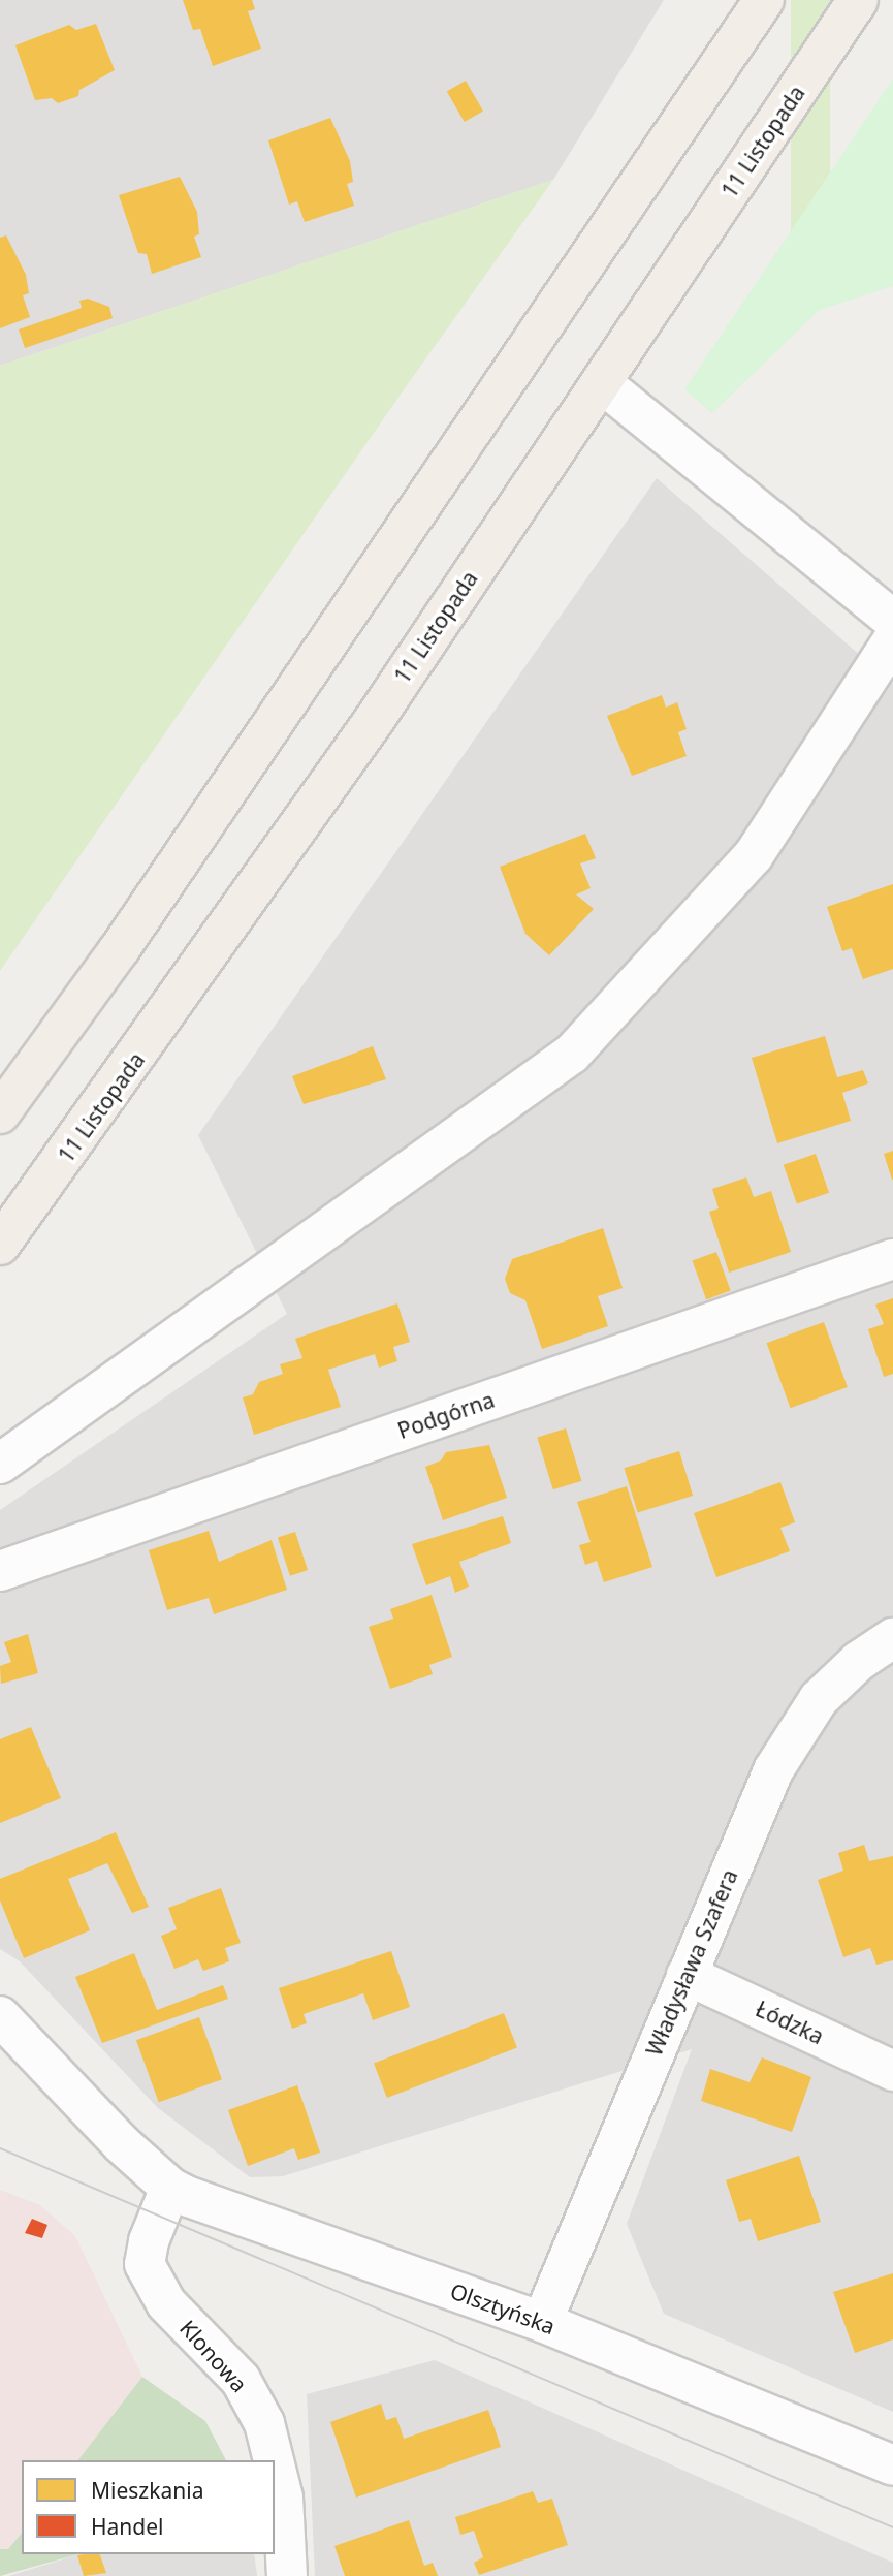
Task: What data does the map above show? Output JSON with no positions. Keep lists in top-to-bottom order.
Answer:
{
  "streets": {
    "main road": ["11 Listopada"],
    "street": [
      "Podgórna",
      "Władysława Szafera",
      "Łódzka",
      "Olsztyńska",
      "Klonowa"
    ]
  },
  "crossings": [
    ["Władysława Szafera", "Łódzka"],
    ["Władysława Szafera", "Olsztyńska"],
    ["Olsztyńska", "Klonowa"]
  ],
  "legend": ["Mieszkania", "Handel"]
}
